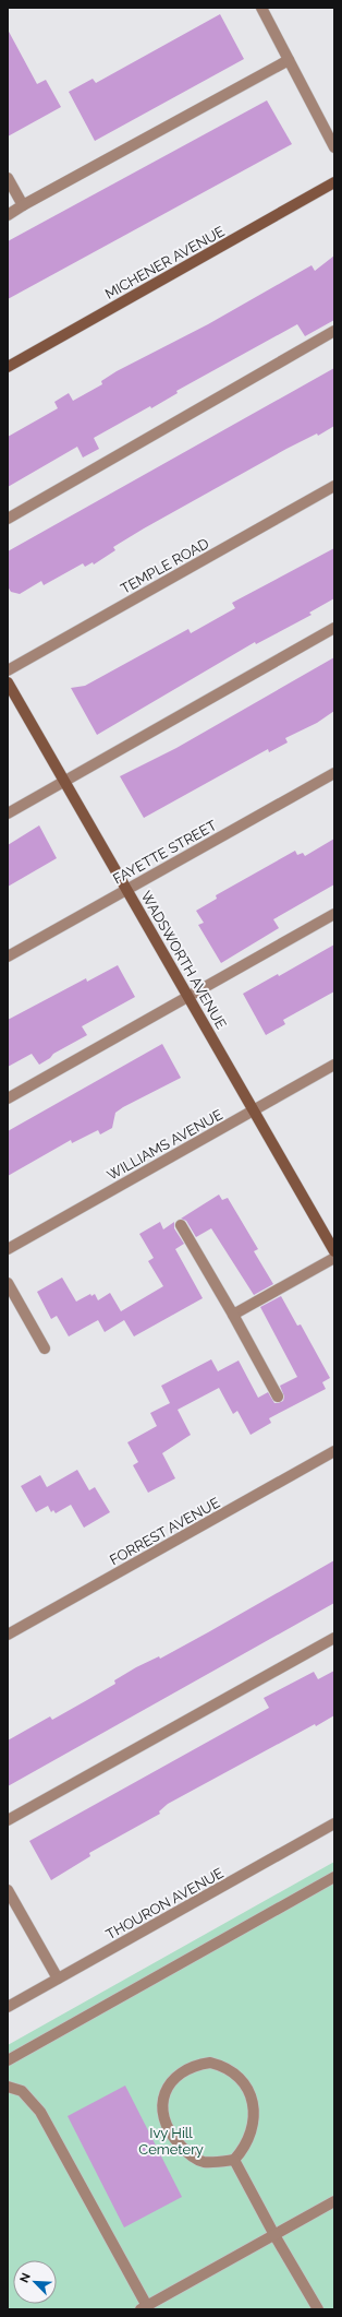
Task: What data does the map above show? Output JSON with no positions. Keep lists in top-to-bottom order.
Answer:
{
  "streets": {
    "main road": ["MICHENER AVENUE", "WADSWORTH AVENUE"],
    "street": [
      "TEMPLE ROAD",
      "FAYETTE STREET",
      "WILLIAMS AVENUE",
      "FORREST AVENUE",
      "THOURON AVENUE"
    ]
  },
  "crossings": [
    ["FAYETTE STREET", "WADSWORTH AVENUE"],
    ["WADSWORTH AVENUE", "WILLIAMS AVENUE"]
  ],
  "parks": ["Ivy Hill Cemetery"],
  "north": "top left"
}
